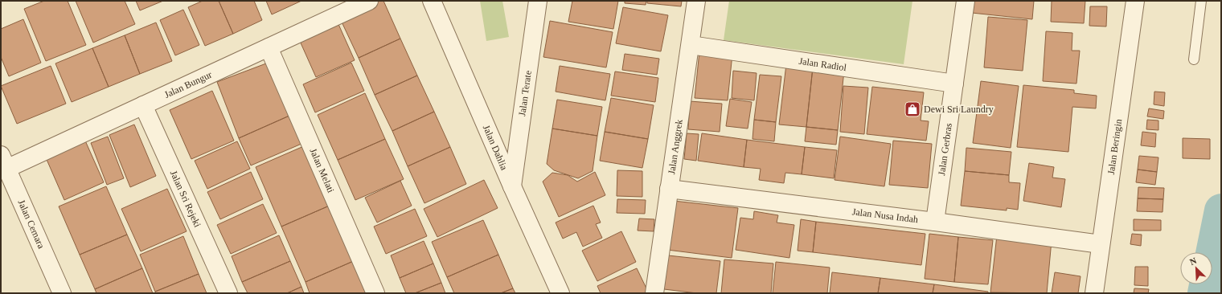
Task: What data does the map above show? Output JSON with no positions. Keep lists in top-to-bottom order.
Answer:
{
  "streets": {
    "street": [
      "Jalan Radiol",
      "Jalan Bungur",
      "Jalan Terate",
      "Jalan Dahlia",
      "Jalan Anggrek",
      "Jalan Beringin",
      "Jalan Gerbras",
      "Jalan Melati",
      "Jalan Sri Rejeki",
      "Jalan Nusa Indah",
      "Jalan Cemara"
    ]
  },
  "crossings": [
    ["Jalan Radiol", "Jalan Anggrek"],
    ["Jalan Radiol", "Jalan Gerbras"],
    ["Jalan Bungur", "Jalan Melati"],
    ["Jalan Bungur", "Jalan Sri Rejeki"],
    ["Jalan Bungur", "Jalan Cemara"],
    ["Jalan Terate", "Jalan Dahlia"],
    ["Jalan Anggrek", "Jalan Nusa Indah"],
    ["Jalan Beringin", "Jalan Nusa Indah"],
    ["Jalan Gerbras", "Jalan Nusa Indah"]
  ],
  "places": {
    "shop": ["Dewi Sri Laundry"]
  },
  "north": "top left"
}
